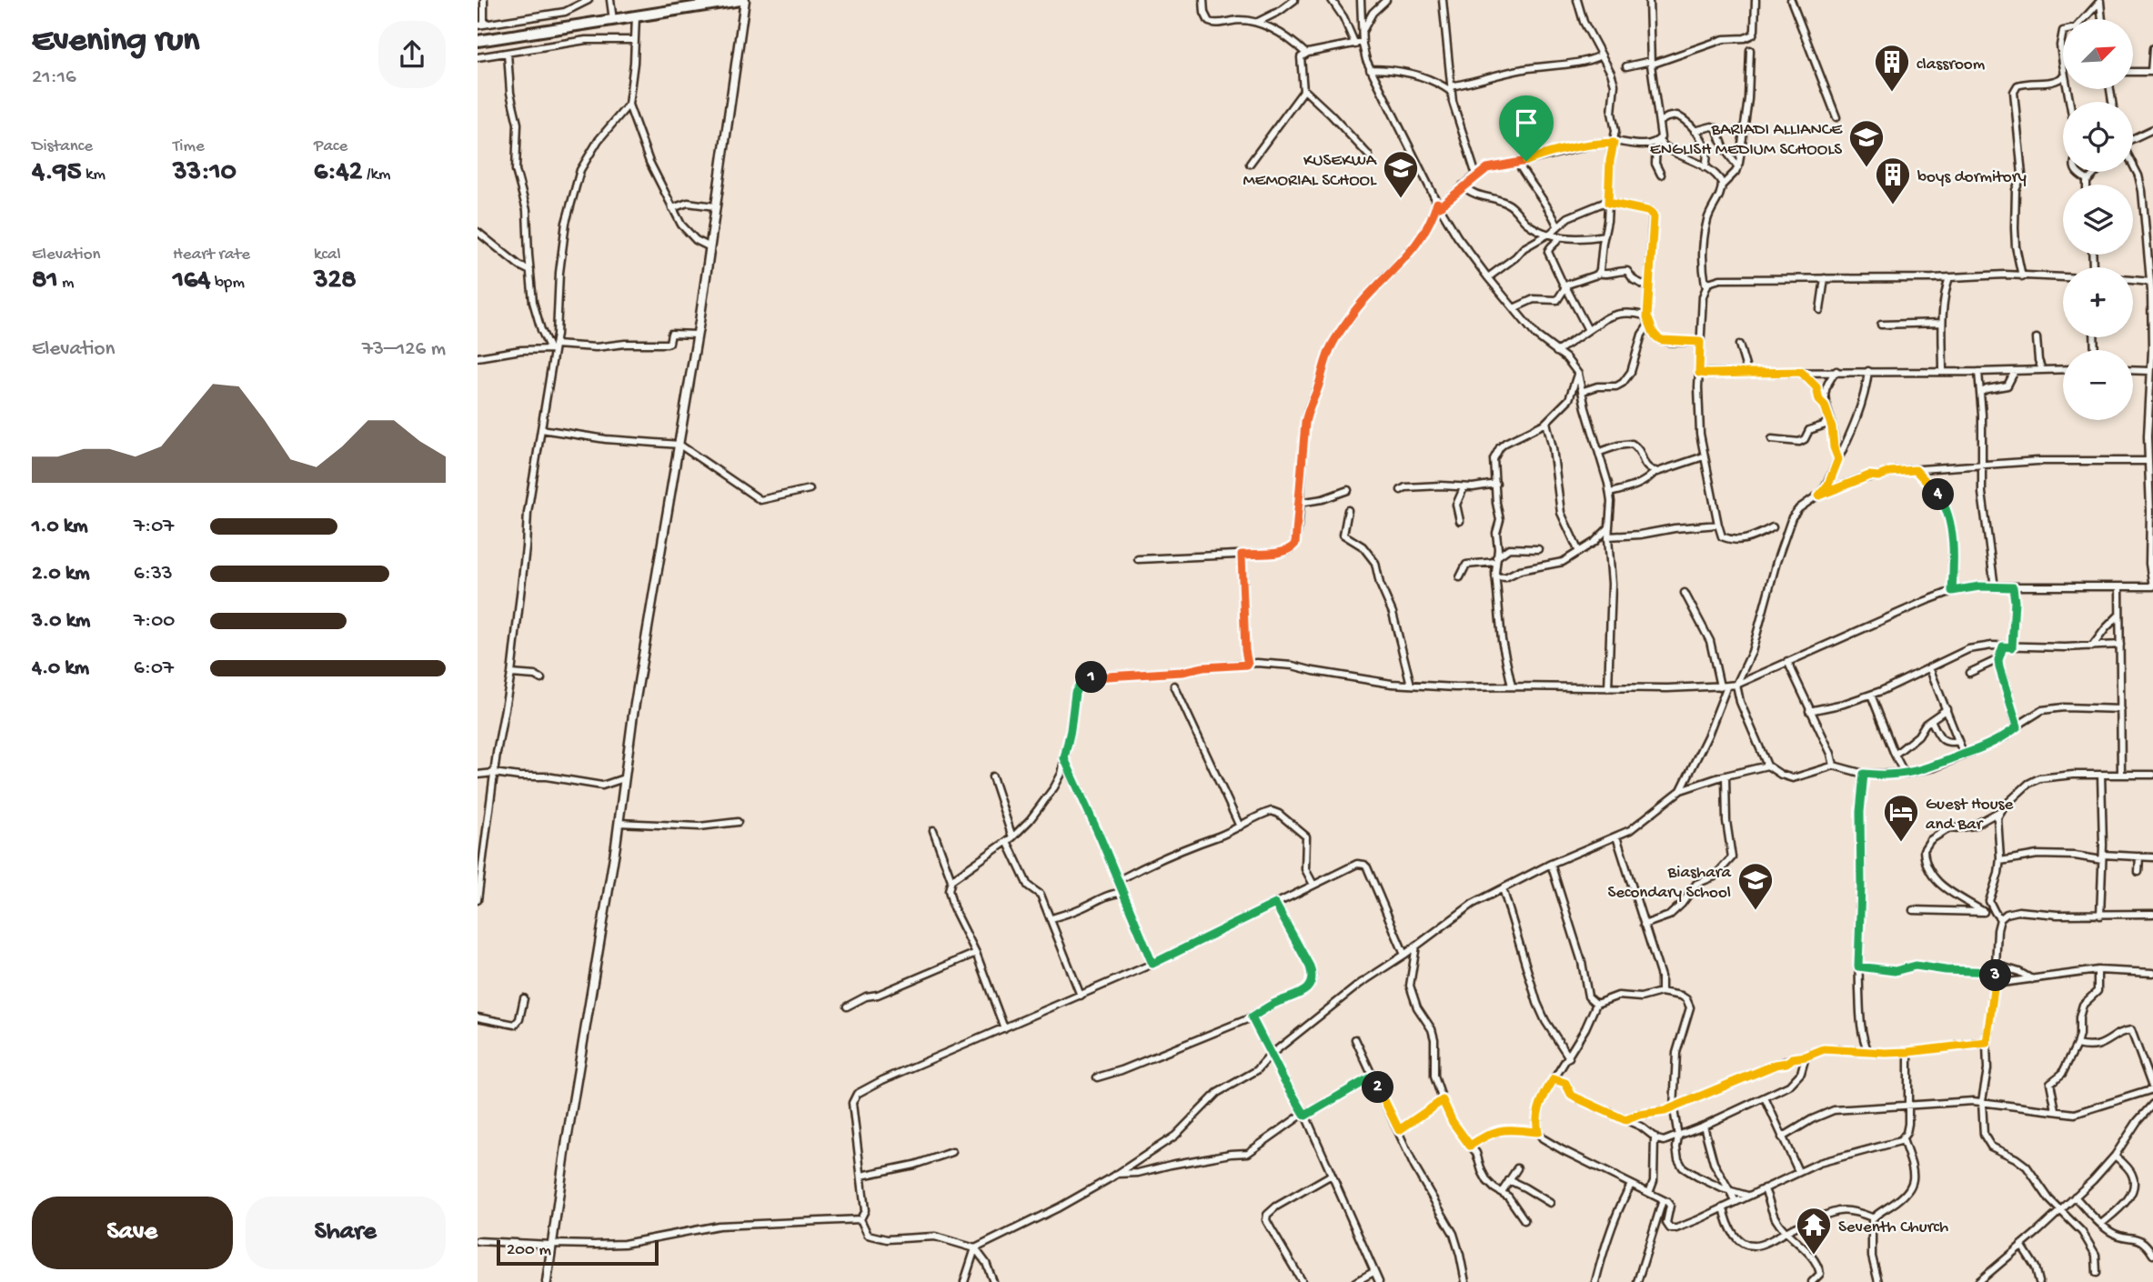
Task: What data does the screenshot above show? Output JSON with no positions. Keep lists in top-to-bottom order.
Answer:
{
  "places": {
    "building": ["classroom", "boys dormitory"],
    "school or university": ["BARIADI ALLIANCE ENGLISH MEDIUM SCHOOLS", "KUSEKWA MEMORIAL SCHOOL", "Biashara Secondary School"],
    "hotel": ["Guest House and Bar"],
    "temple": ["Seventh Church"]
  },
  "scale_bar": "200 m",
  "north": "top right",
  "page": {
    "heading": ["Evening run", "21:16"],
    "map_buttons": ["+", "−"],
    "stats": [
      ["Distance", "4.95 km"],
      ["Time", "33:10"],
      ["Pace", "6:42 /km"],
      ["Elevation", "81 m"],
      ["Heart rate", "164 bpm"],
      ["kcal", "328"]
    ],
    "chart": ["Elevation", "73–126 m"],
    "pins": [
      "4",
      "1",
      "3",
      "2"
    ],
    "list": [
      {
        "name": "1.0 km",
        "note": "7:07"
      },
      {
        "name": "2.0 km",
        "note": "6:33"
      },
      {
        "name": "3.0 km",
        "note": "7:00"
      },
      {
        "name": "4.0 km",
        "note": "6:07"
      }
    ],
    "buttons": ["Save", "Share"],
    "scale": "200 m"
  }
}
